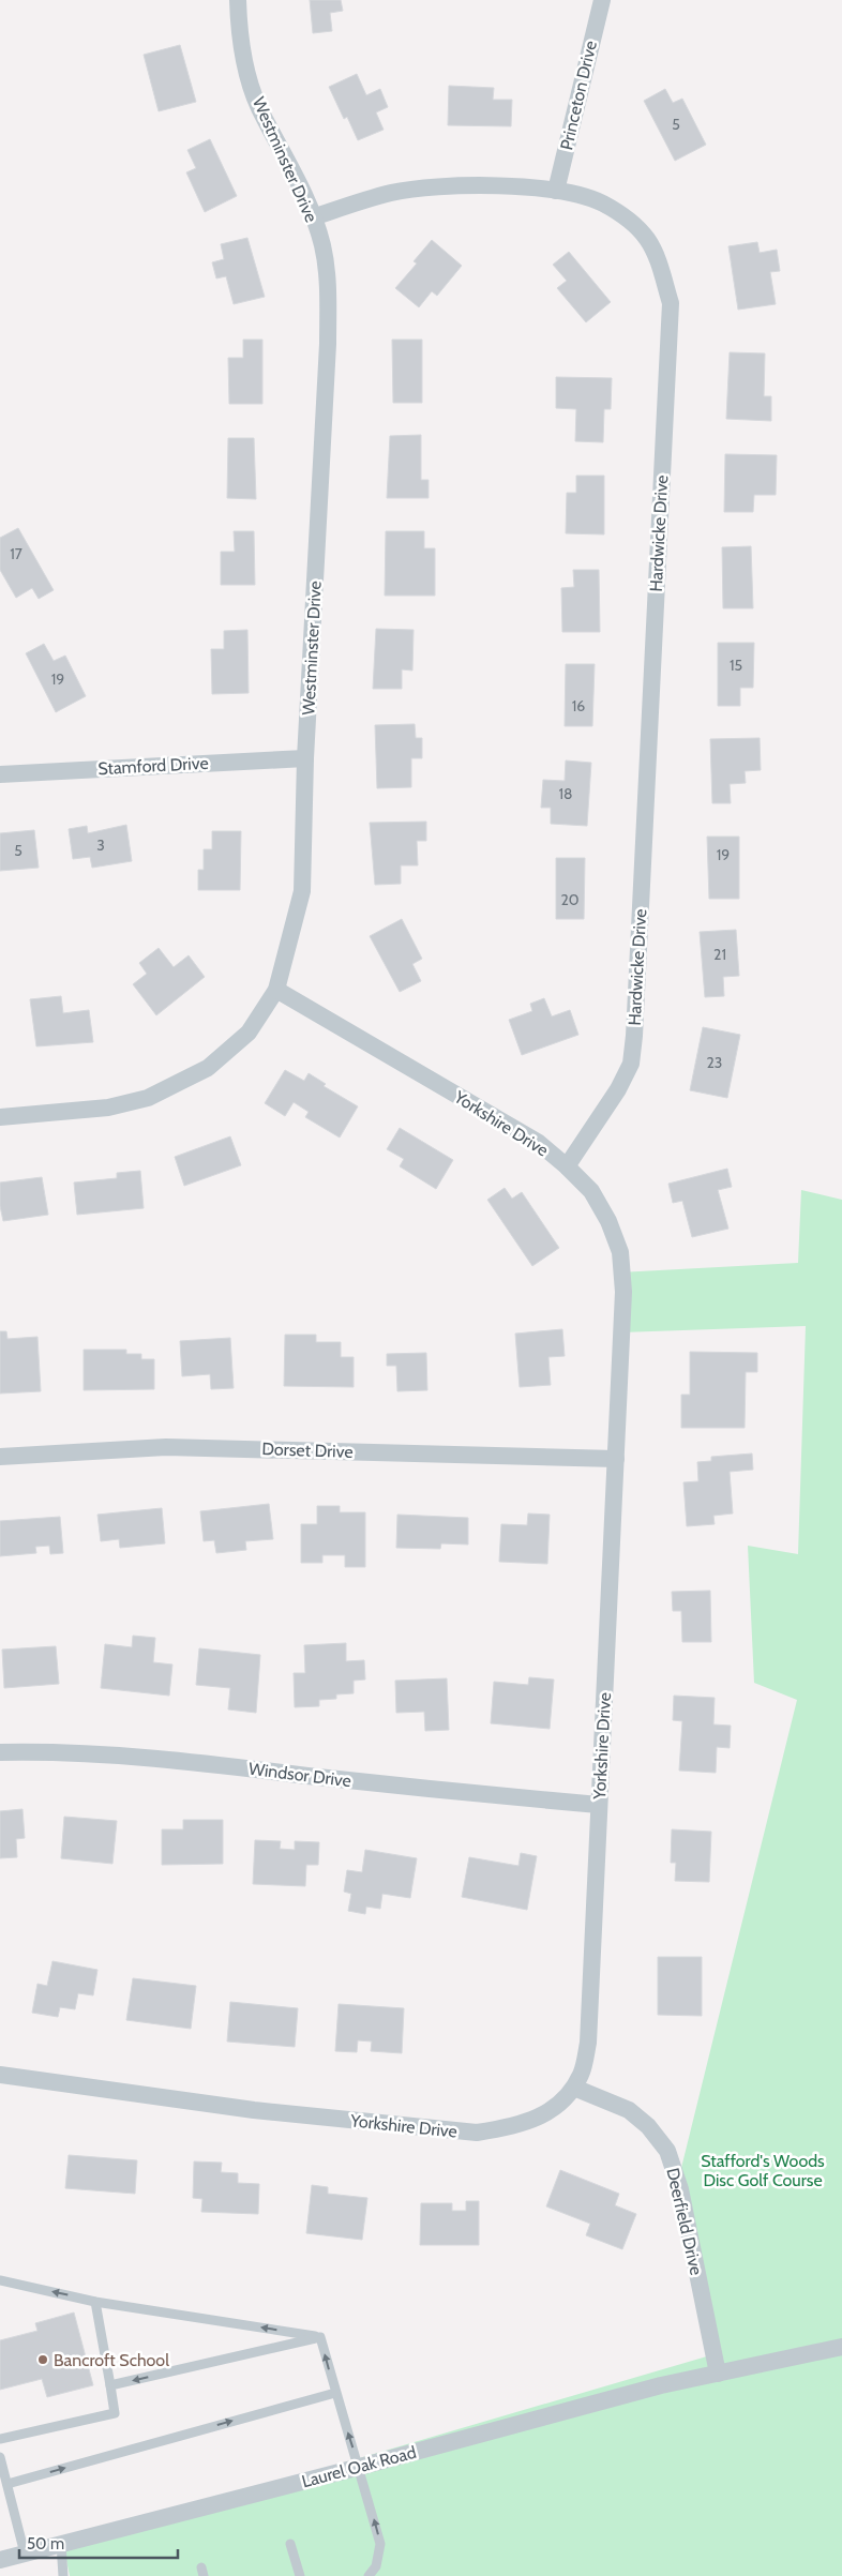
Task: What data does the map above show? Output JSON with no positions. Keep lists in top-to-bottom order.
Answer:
{
  "streets": {
    "street": [
      "Princeton Drive",
      "Westminster Drive",
      "Hardwicke Drive",
      "Stamford Drive",
      "Yorkshire Drive",
      "Dorset Drive",
      "Windsor Drive",
      "Deerfield Drive",
      "Laurel Oak Road"
    ]
  },
  "crossings": [
    ["Princeton Drive", "Hardwicke Drive"],
    ["Westminster Drive", "Hardwicke Drive"],
    ["Westminster Drive", "Stamford Drive"],
    ["Westminster Drive", "Yorkshire Drive"],
    ["Hardwicke Drive", "Yorkshire Drive"],
    ["Yorkshire Drive", "Dorset Drive"],
    ["Yorkshire Drive", "Windsor Drive"],
    ["Yorkshire Drive", "Deerfield Drive"],
    ["Deerfield Drive", "Laurel Oak Road"]
  ],
  "parks": ["Stafford's Woods Disc Golf Course"],
  "places": ["Bancroft School"],
  "house_numbers": [
    "5",
    "17",
    "15",
    "19",
    "16",
    "18",
    "3",
    "5",
    "19",
    "20",
    "21",
    "23"
  ],
  "scale_bar": "50 m"
}
